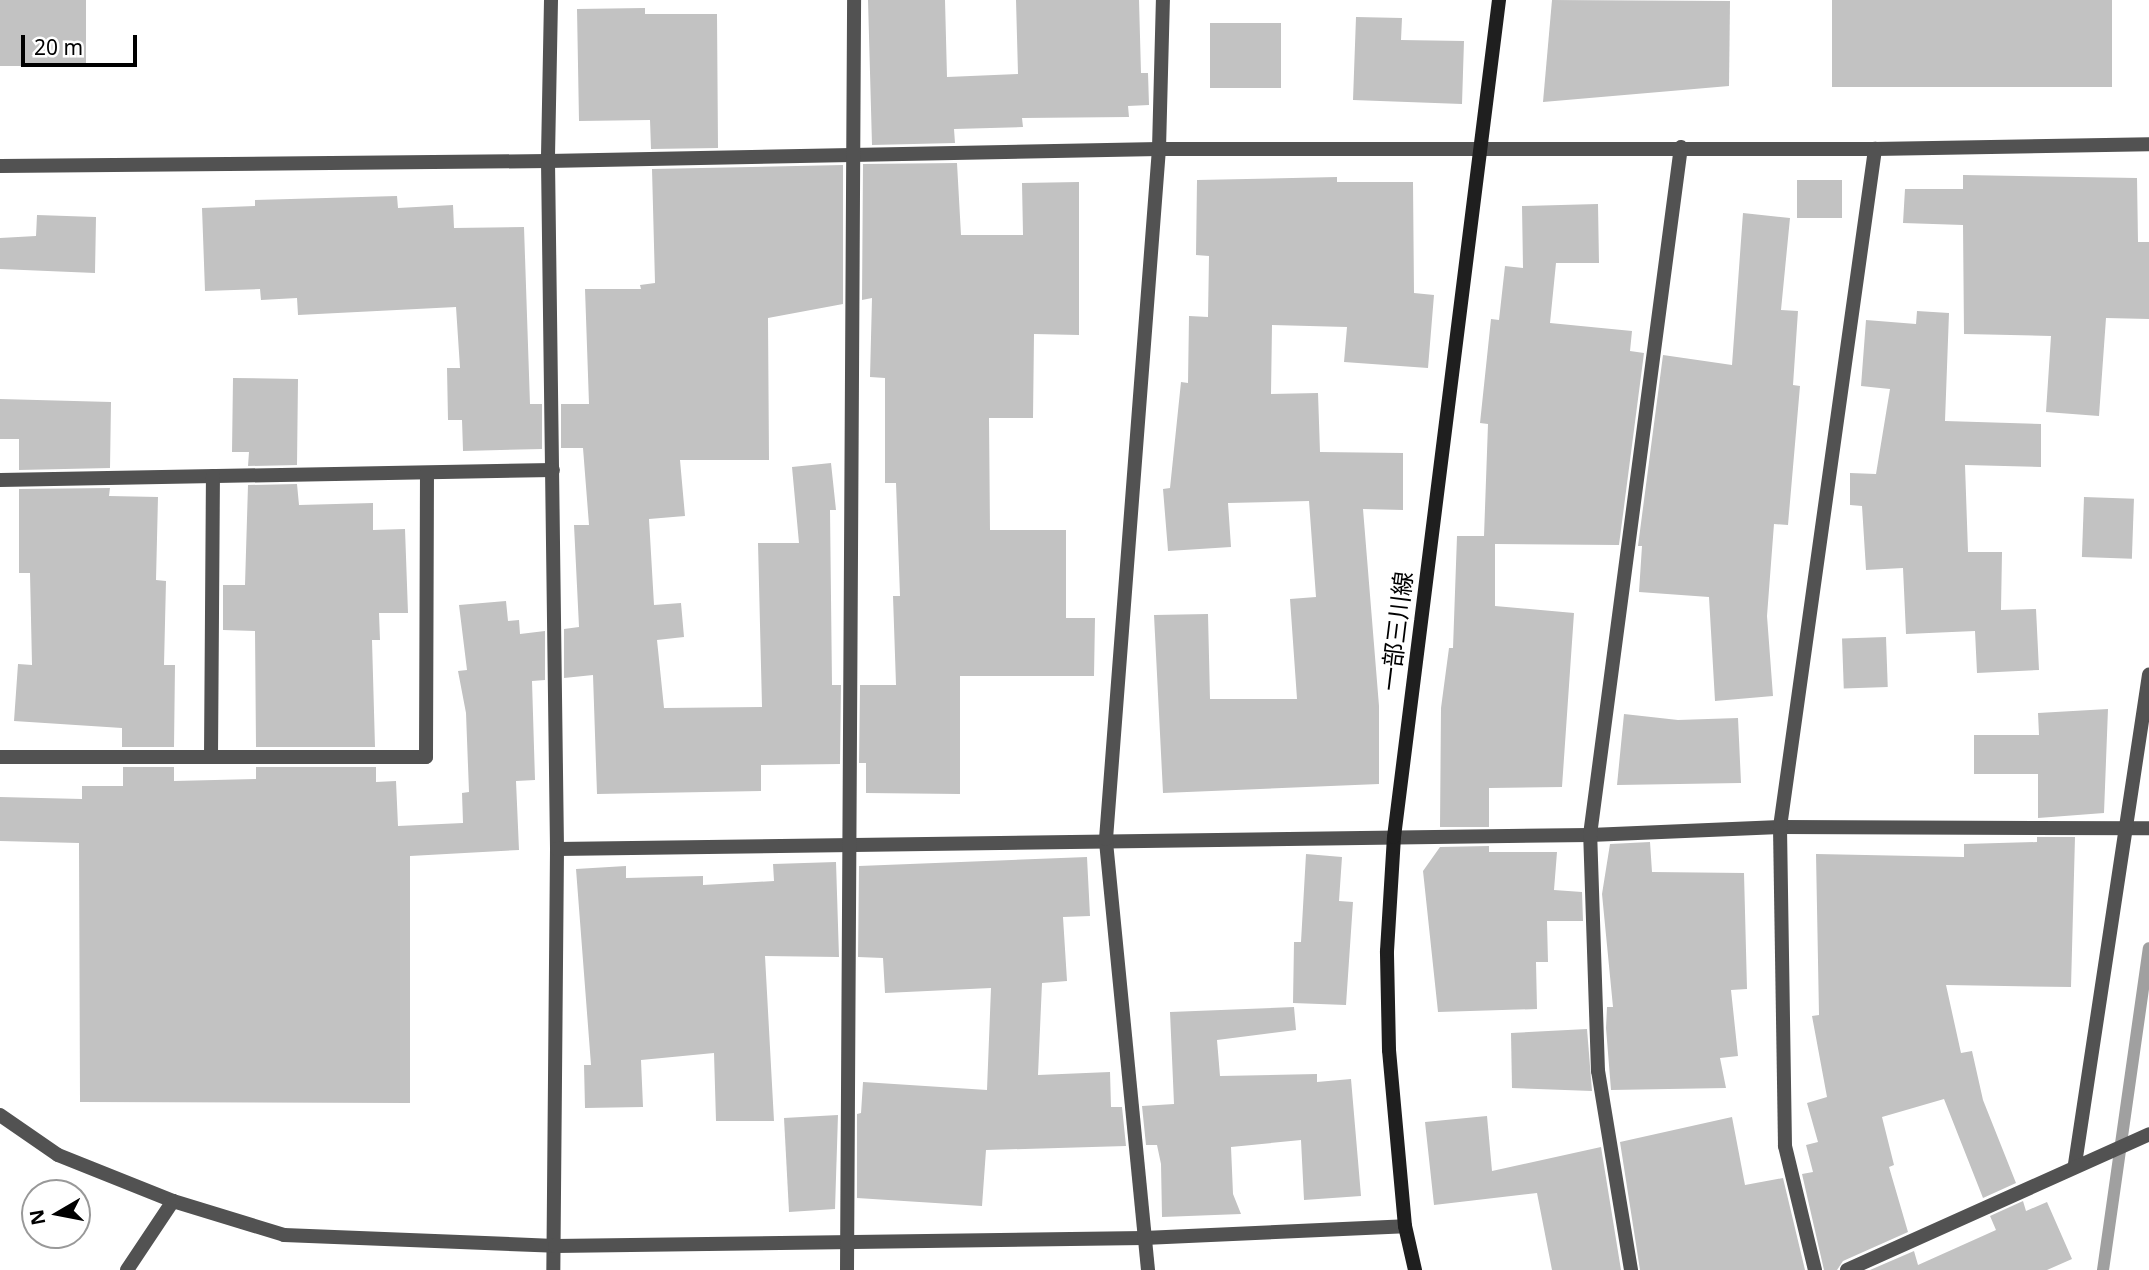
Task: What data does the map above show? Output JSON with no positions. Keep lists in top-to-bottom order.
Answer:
{
  "streets": {
    "main road": ["一部三川線"]
  },
  "scale_bar": "20 m",
  "north": "left"
}
